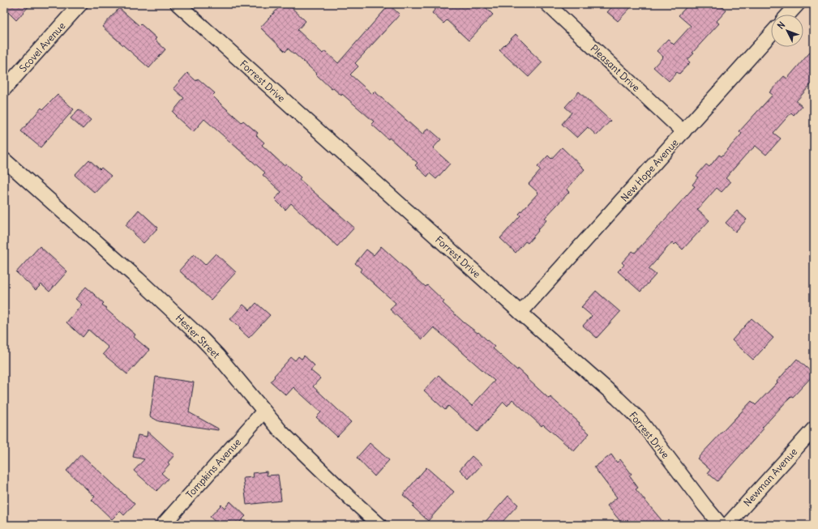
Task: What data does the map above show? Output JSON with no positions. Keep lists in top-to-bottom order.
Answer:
{
  "streets": {
    "street": [
      "Scovel Avenue",
      "Pleasant Drive",
      "Forrest Drive",
      "New Hope Avenue",
      "Hester Street",
      "Tompkins Avenue",
      "Newman Avenue"
    ]
  },
  "crossings": [
    ["Pleasant Drive", "New Hope Avenue"],
    ["Forrest Drive", "New Hope Avenue"],
    ["Hester Street", "Tompkins Avenue"]
  ],
  "north": "top left"
}
